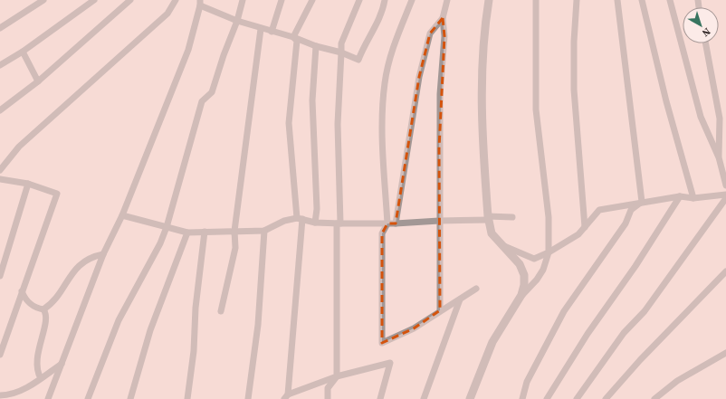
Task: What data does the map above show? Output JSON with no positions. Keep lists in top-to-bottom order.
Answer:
{
  "north": "bottom right"
}
